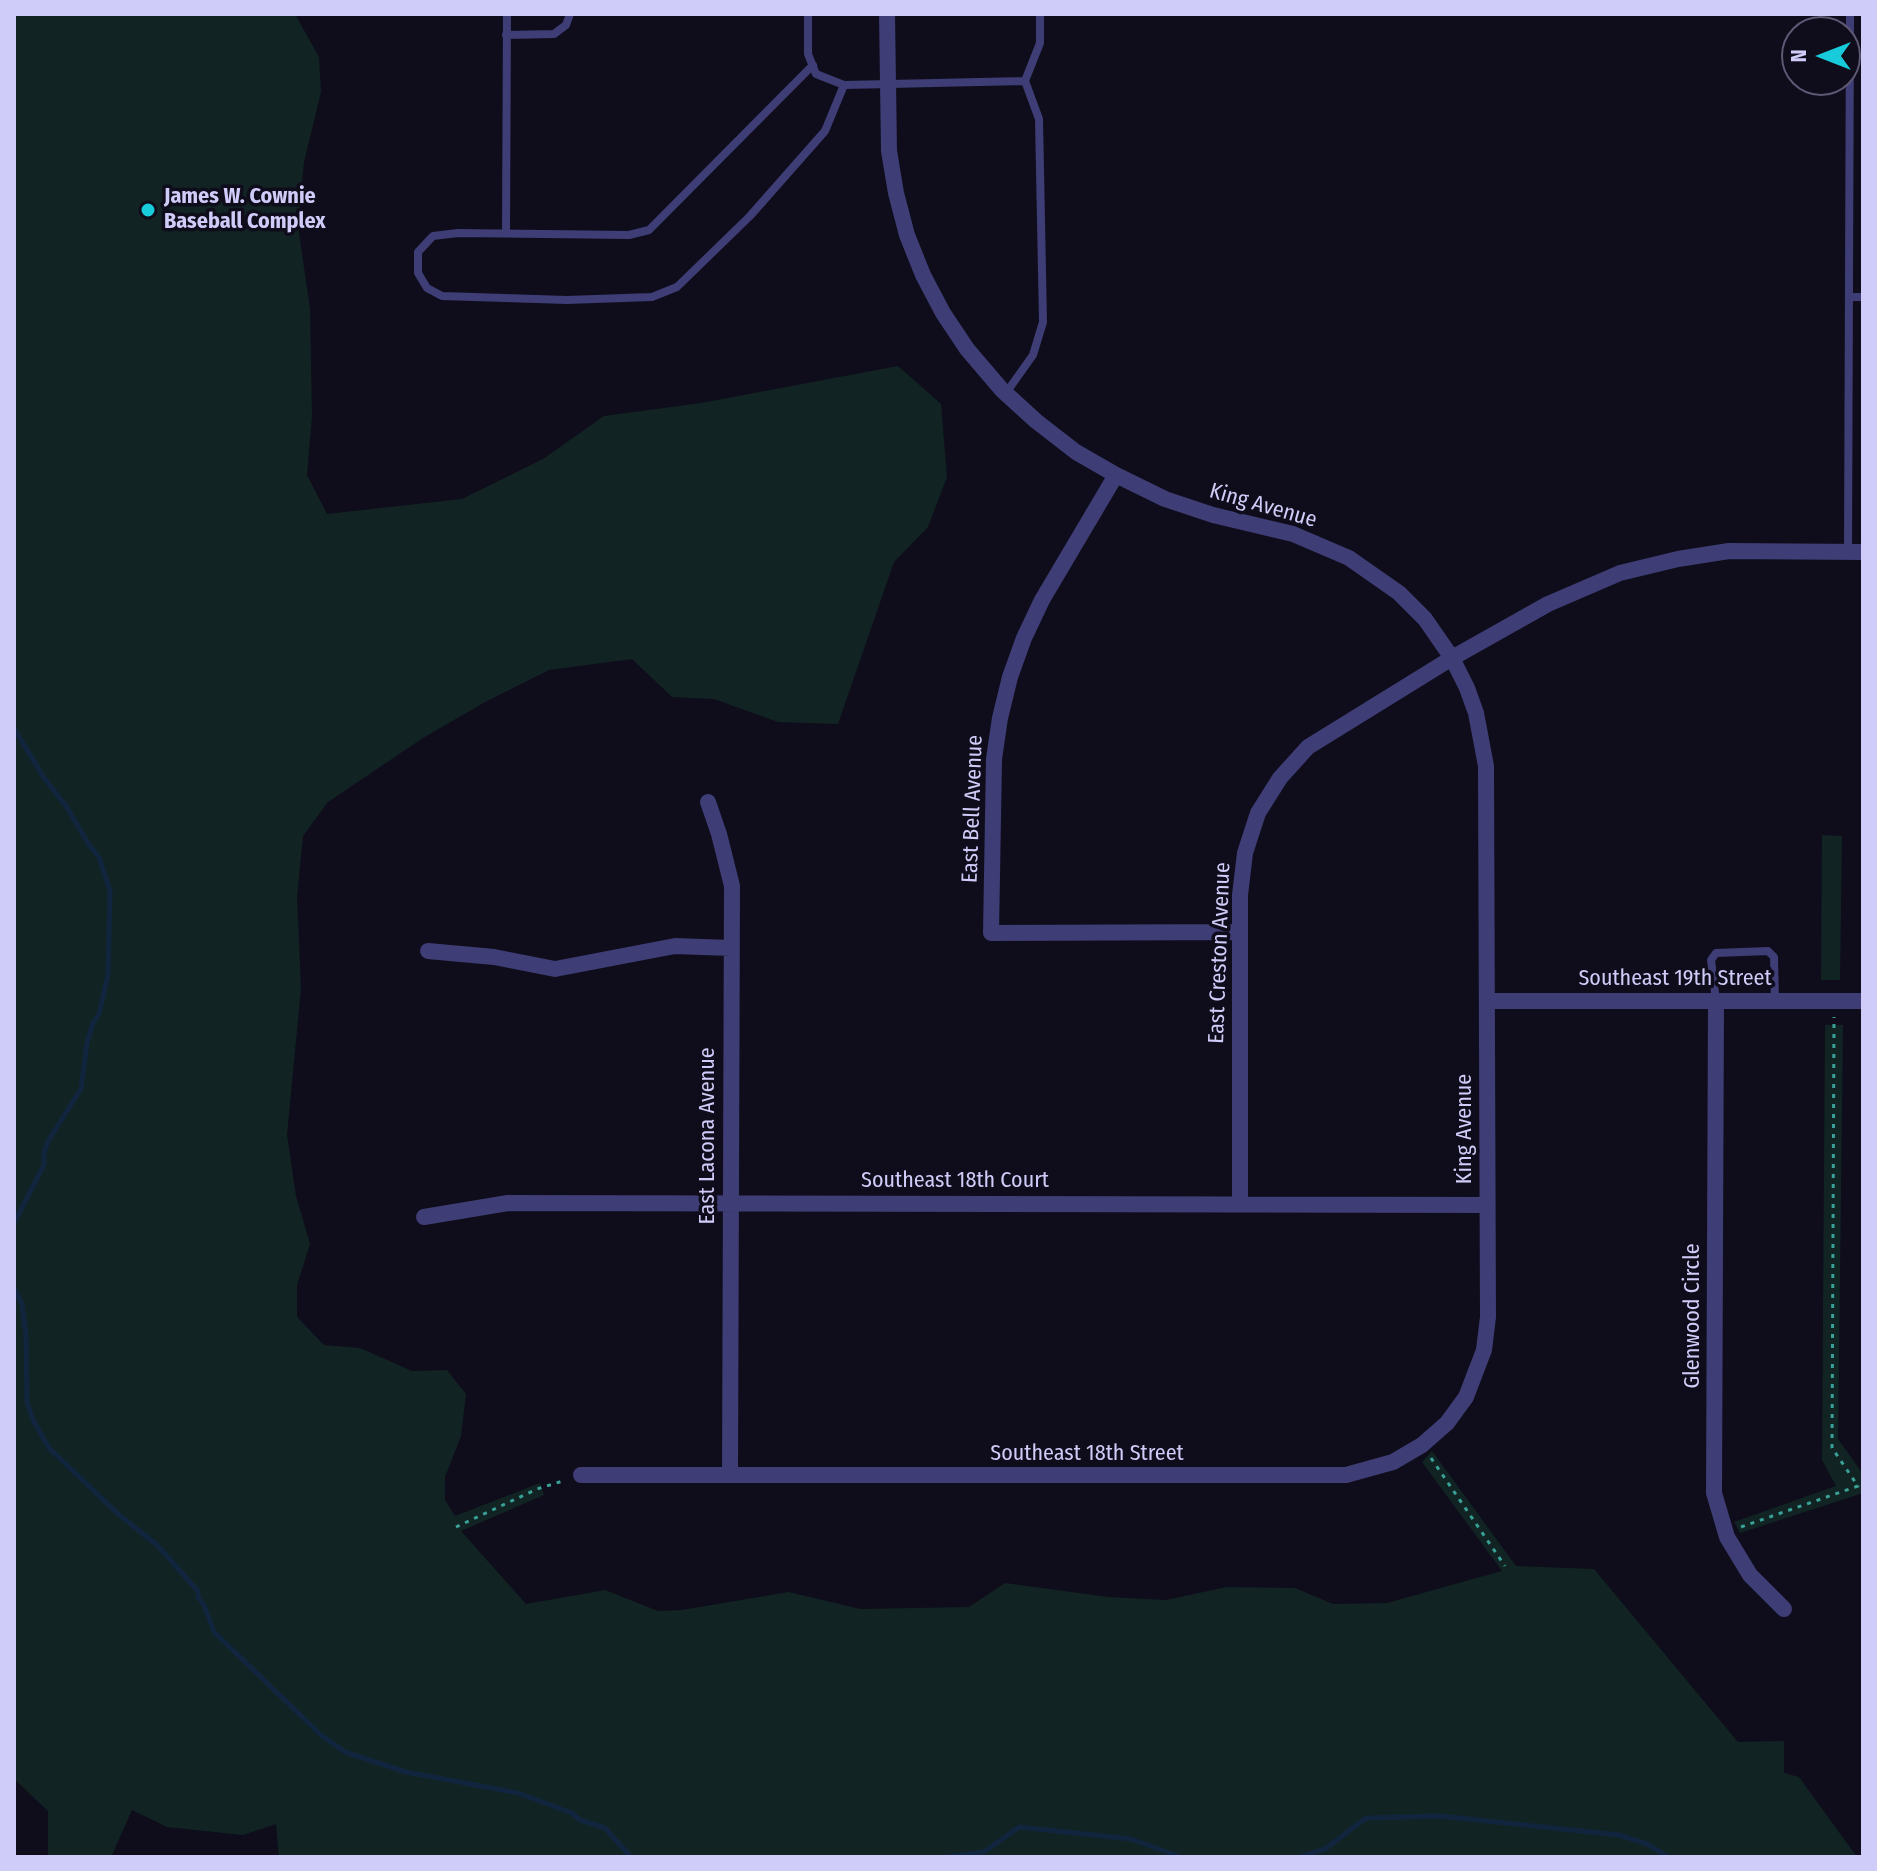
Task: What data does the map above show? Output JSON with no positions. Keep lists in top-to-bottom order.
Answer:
{
  "streets": {
    "street": [
      "King Avenue",
      "East Bell Avenue",
      "East Creston Avenue",
      "Southeast 19th Street",
      "East Lacona Avenue",
      "Southeast 18th Court",
      "Glenwood Circle",
      "Southeast 18th Street"
    ]
  },
  "crossings": [
    ["King Avenue", "East Bell Avenue"],
    ["King Avenue", "East Creston Avenue"],
    ["King Avenue", "Southeast 19th Street"],
    ["King Avenue", "Southeast 18th Court"],
    ["King Avenue", "Southeast 18th Street"],
    ["East Bell Avenue", "East Creston Avenue"],
    ["East Creston Avenue", "Southeast 18th Court"],
    ["Southeast 19th Street", "Glenwood Circle"],
    ["East Lacona Avenue", "Southeast 18th Court"],
    ["East Lacona Avenue", "Southeast 18th Street"]
  ],
  "places": ["James W. Cownie Baseball Complex"],
  "north": "left"
}
